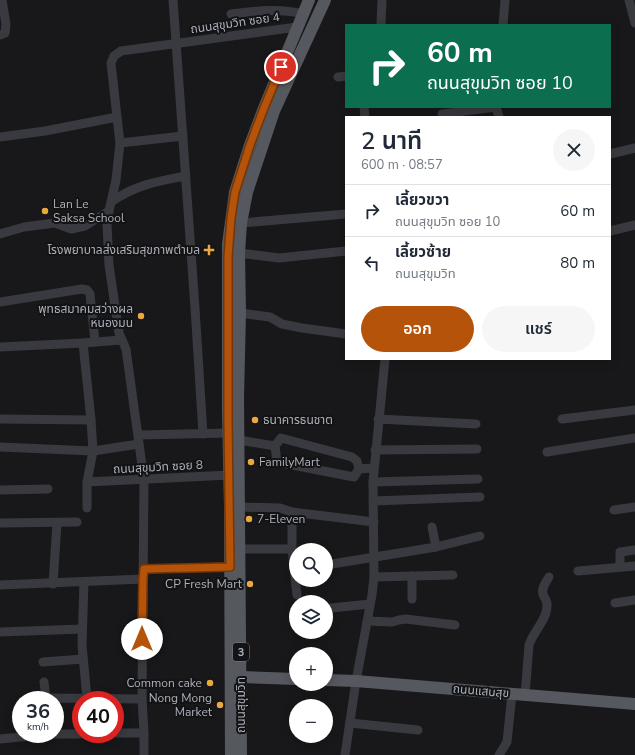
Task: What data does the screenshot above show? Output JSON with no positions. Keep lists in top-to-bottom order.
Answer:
{
  "streets": {
    "main road": ["3", "ถนนแสนสุข", "ถนนสุขุมวิท"],
    "street": ["ถนนสุขุมวิท ซอย 4", "ถนนสุขุมวิท ซอย 8"]
  },
  "crossings": [
    ["ถนนสุขุมวิท ซอย 4", "ถนนสุขุมวิท ซอย 8"],
    ["ถนนสุขุมวิท ซอย 4", "ถนนสุขุมวิท"],
    ["ถนนสุขุมวิท ซอย 8", "ถนนสุขุมวิท"]
  ],
  "places": {
    "other": [
      "Lan Le Saksa School",
      "พุทธสมาคมสว่างผล หนองมน",
      "ธนาคารธนชาต",
      "FamilyMart",
      "7-Eleven",
      "CP Fresh Mart",
      "Common cake",
      "Nong Mong Market"
    ],
    "health": ["โรงพยาบาลส่งเสริมสุขภาพตำบล"]
  },
  "page": {
    "turn": ["60 m", "ถนนสุขุมวิท ซอย 10"],
    "heading": ["2 นาที", "600 m · 08:57"],
    "list": [
      {
        "name": "เลี้ยวขวา",
        "note": "ถนนสุขุมวิท ซอย 10",
        "value": "60 m"
      },
      {
        "name": "เลี้ยวซ้าย",
        "note": "ถนนสุขุมวิท",
        "value": "80 m"
      }
    ],
    "buttons": ["ออก", "แชร์"],
    "map_buttons": ["+", "−"],
    "speed": "36 km/h",
    "limit": "40"
  }
}
